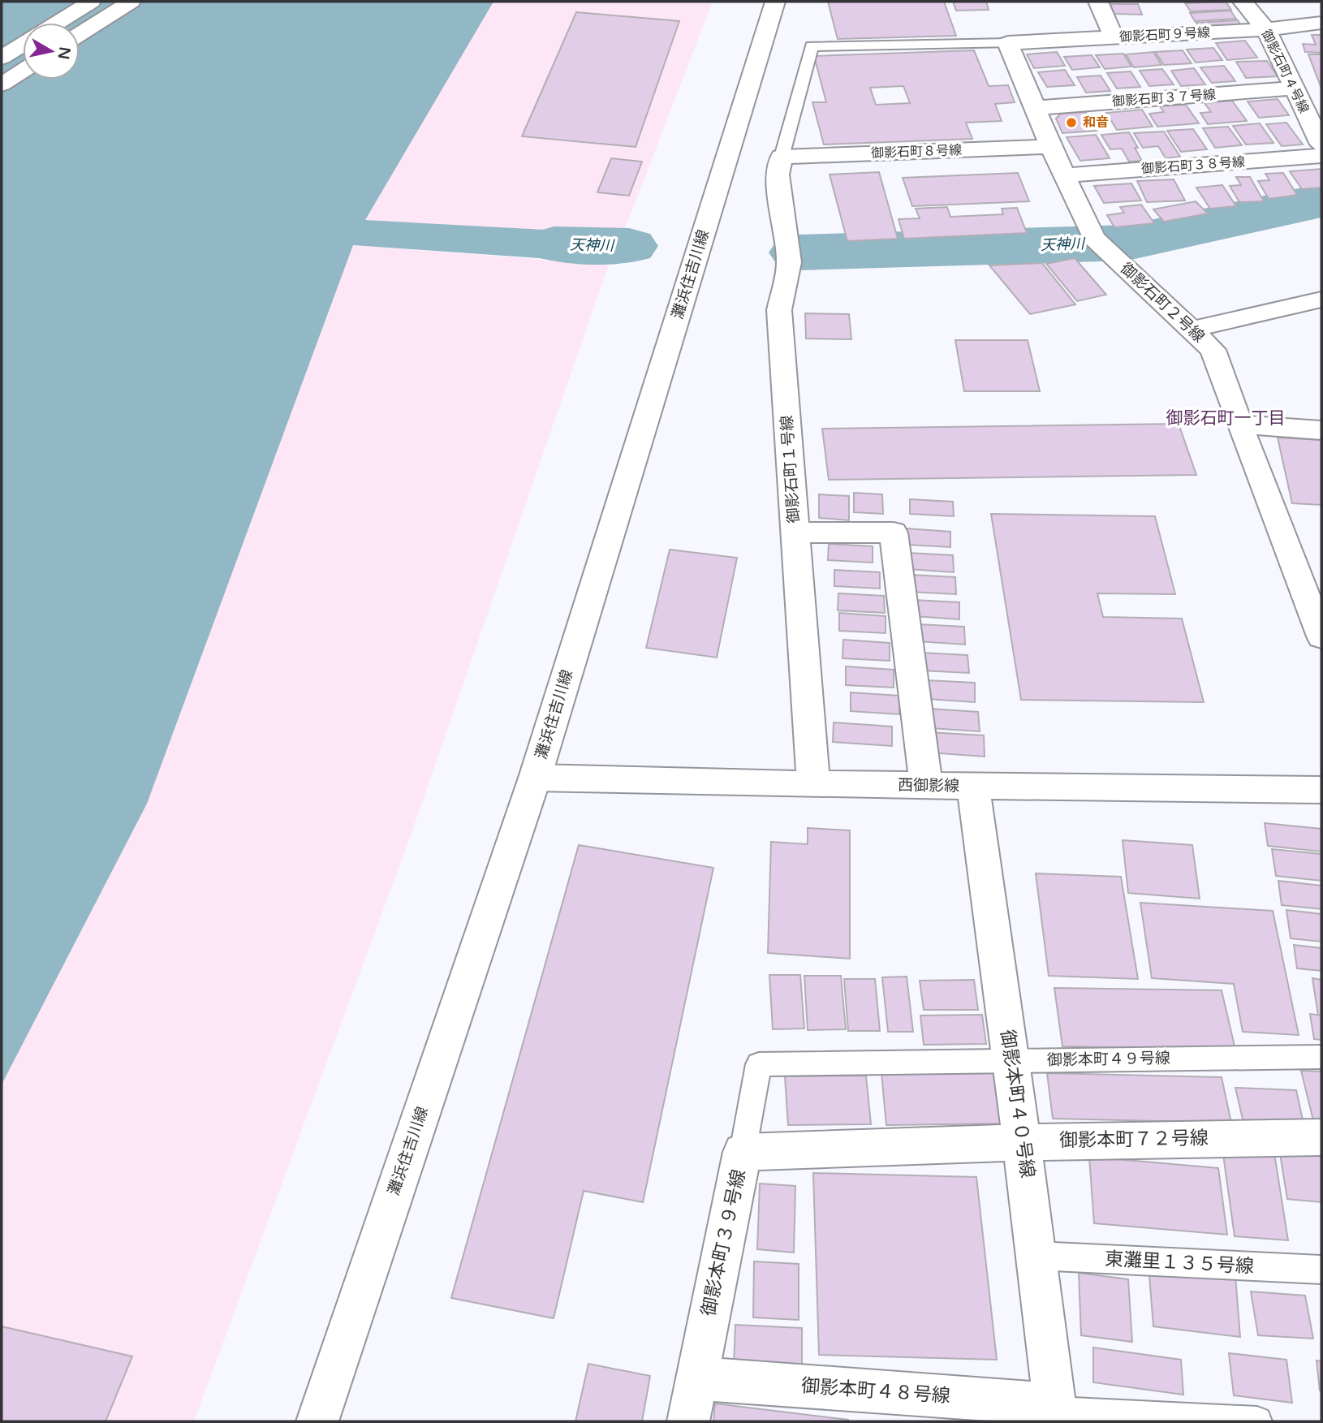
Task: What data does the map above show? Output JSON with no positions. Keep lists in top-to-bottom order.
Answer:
{
  "streets": {
    "street": [
      "御影石町９号線",
      "御影石町４号線",
      "御影石町３７号線",
      "御影石町８号線",
      "御影石町３８号線",
      "灘浜住吉川線",
      "御影石町２号線",
      "御影石町１号線",
      "西御影線",
      "御影本町４０号線",
      "御影本町７２号線",
      "御影本町３９号線",
      "御影本町４８号線"
    ],
    "lane": ["御影本町４９号線", "東灘里１３５号線"]
  },
  "crossings": [
    ["御影石町９号線", "御影石町４号線"],
    ["御影石町９号線", "御影石町２号線"],
    ["御影石町４号線", "御影石町３７号線"],
    ["御影石町３７号線", "御影石町２号線"],
    ["御影石町８号線", "御影石町２号線"],
    ["御影石町８号線", "御影石町１号線"],
    ["御影石町３８号線", "御影石町２号線"],
    ["灘浜住吉川線", "西御影線"],
    ["御影石町１号線", "西御影線"],
    ["西御影線", "御影本町４０号線"],
    ["御影本町４９号線", "御影本町４０号線"],
    ["御影本町４９号線", "御影本町３９号線"],
    ["御影本町４０号線", "御影本町７２号線"],
    ["御影本町４０号線", "東灘里１３５号線"],
    ["御影本町４０号線", "御影本町４８号線"],
    ["御影本町７２号線", "御影本町３９号線"],
    ["御影本町３９号線", "御影本町４８号線"]
  ],
  "districts": ["御影石町一丁目"],
  "water": ["天神川"],
  "places": ["和音"],
  "north": "right"
}
